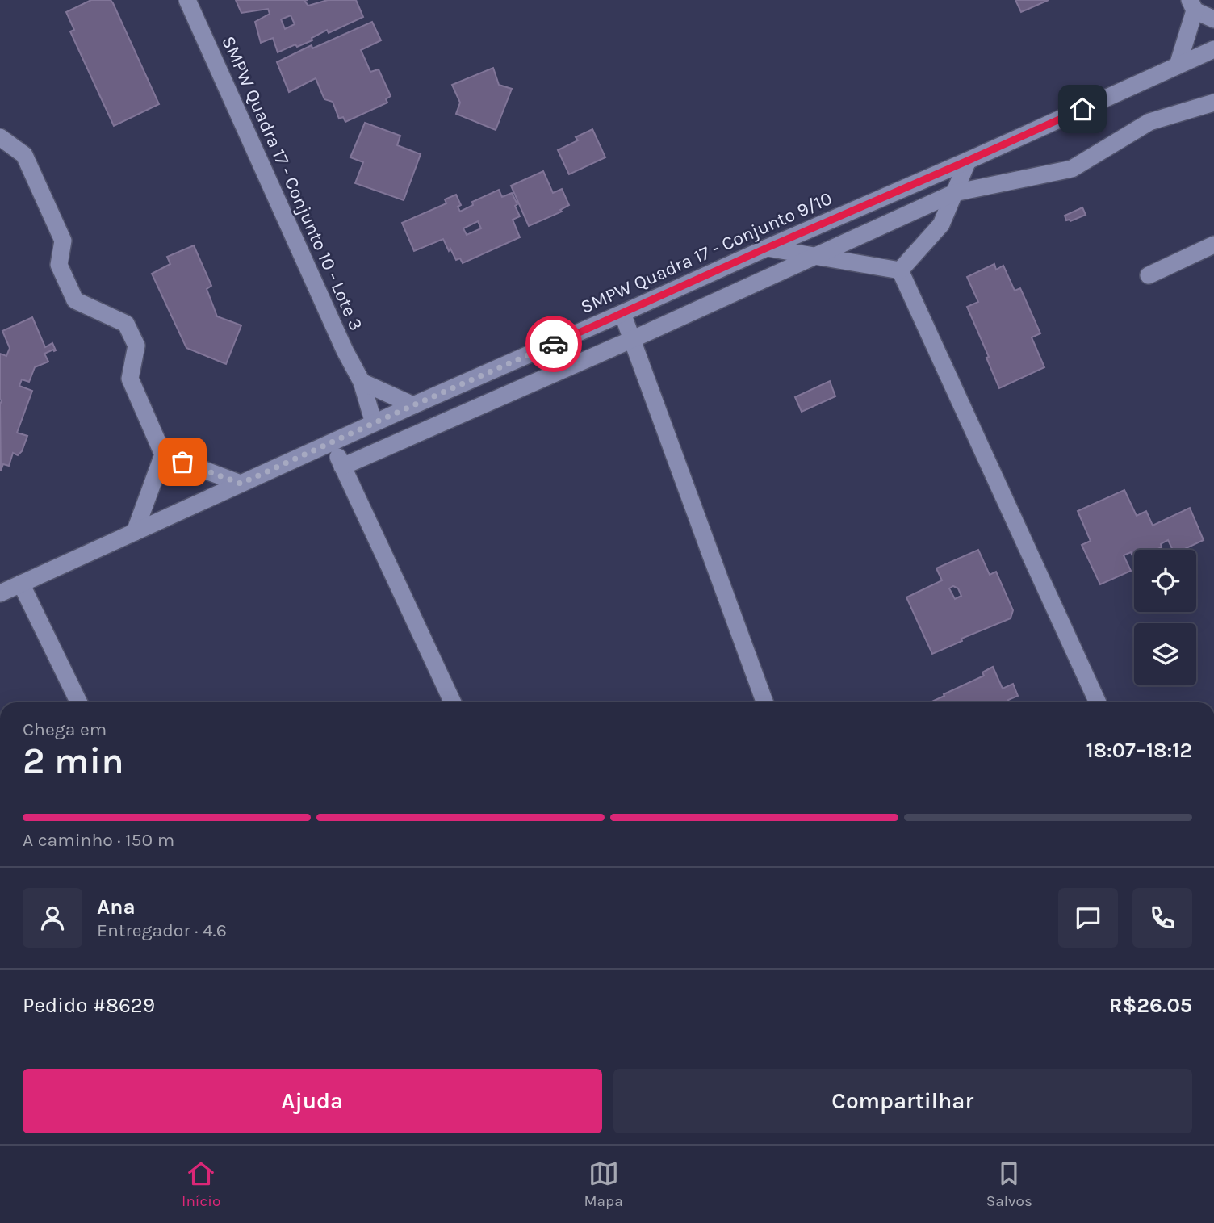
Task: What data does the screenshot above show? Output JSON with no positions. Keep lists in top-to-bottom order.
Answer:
{
  "streets": {
    "street": ["SMPW Quadra 17 - Conjunto 10 - Lote 3", "SMPW Quadra 17 - Conjunto 9/10"]
  },
  "crossings": [
    ["SMPW Quadra 17 - Conjunto 10 - Lote 3", "SMPW Quadra 17 - Conjunto 9/10"]
  ],
  "page": {
    "heading": ["2 min", "Chega em", "18:07–18:12"],
    "panel": [
      "Ana",
      "Entregador · 4.6",
      "Pedido #8629",
      "R$26.05"
    ],
    "bar": "A caminho · 150 m",
    "buttons": ["Ajuda", "Compartilhar"],
    "tabs": ["Início", "Mapa", "Salvos"]
  }
}
